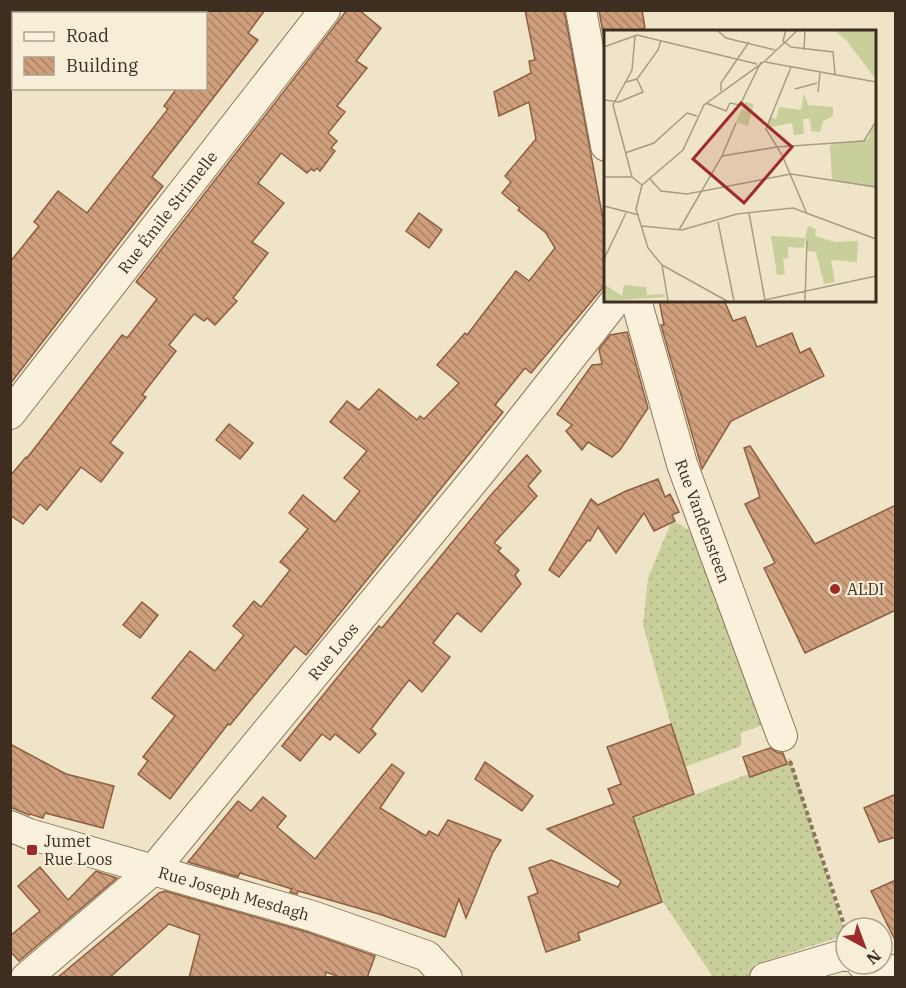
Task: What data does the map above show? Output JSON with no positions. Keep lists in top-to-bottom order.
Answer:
{
  "streets": {
    "street": [
      "Rue Émile Strimelle",
      "Rue Vandensteen",
      "Rue Loos",
      "Rue Joseph Mesdagh"
    ]
  },
  "crossings": [
    ["Rue Loos", "Rue Joseph Mesdagh"]
  ],
  "places": {
    "other": ["ALDI"],
    "transit": ["Jumet Rue Loos"]
  },
  "legend": ["Road", "Building"],
  "north": "bottom right"
}
